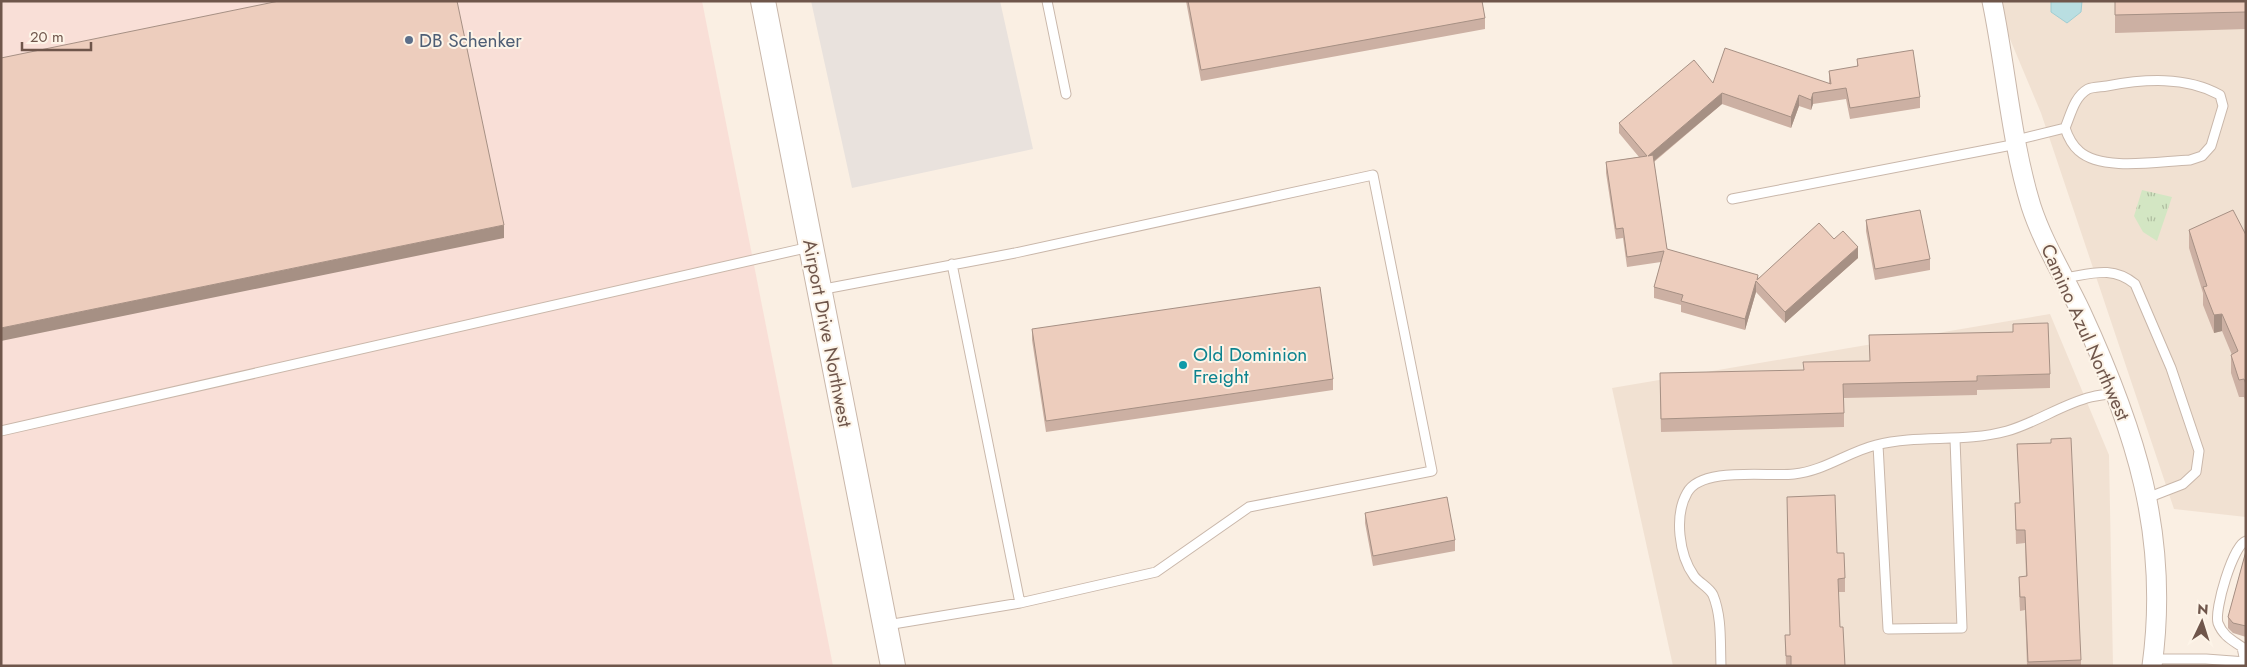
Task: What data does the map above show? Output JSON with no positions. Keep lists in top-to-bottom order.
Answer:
{
  "streets": {
    "street": ["Camino Azul Northwest", "Airport Drive Northwest"]
  },
  "places": ["DB Schenker", "Old Dominion Freight"],
  "scale_bar": "20 m",
  "north": "top"
}
